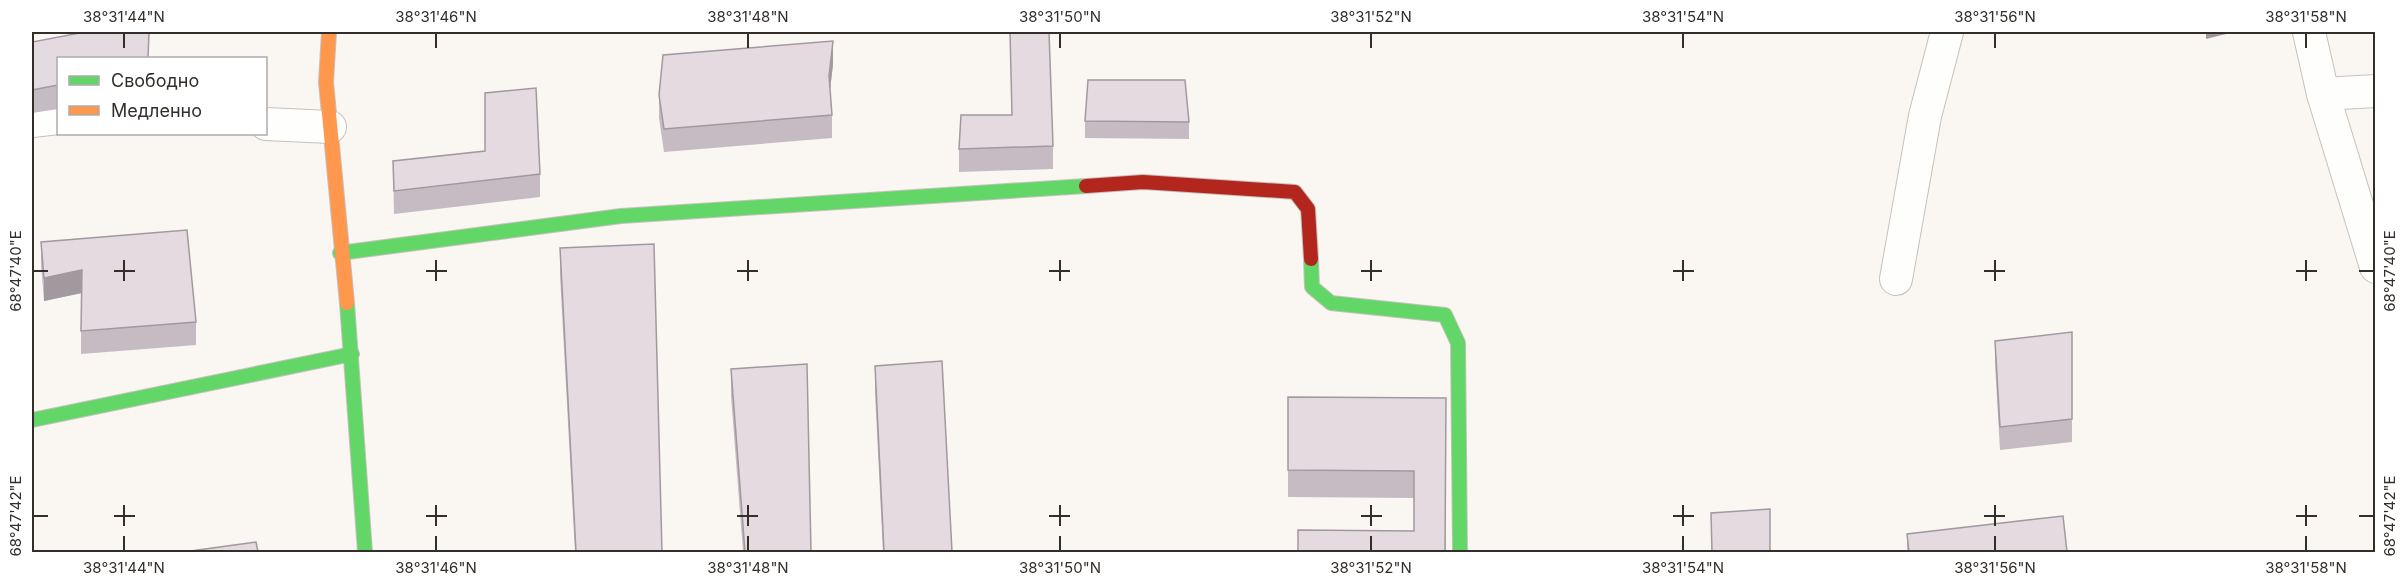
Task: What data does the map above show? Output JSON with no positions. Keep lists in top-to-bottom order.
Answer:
{
  "legend": ["Свободно", "Медленно"],
  "coordinates": [
    "38°31'44\"N",
    "38°31'46\"N",
    "38°31'48\"N",
    "38°31'50\"N",
    "38°31'52\"N",
    "38°31'54\"N",
    "38°31'56\"N",
    "38°31'58\"N",
    "68°47'40\"E",
    "68°47'42\"E"
  ]
}
